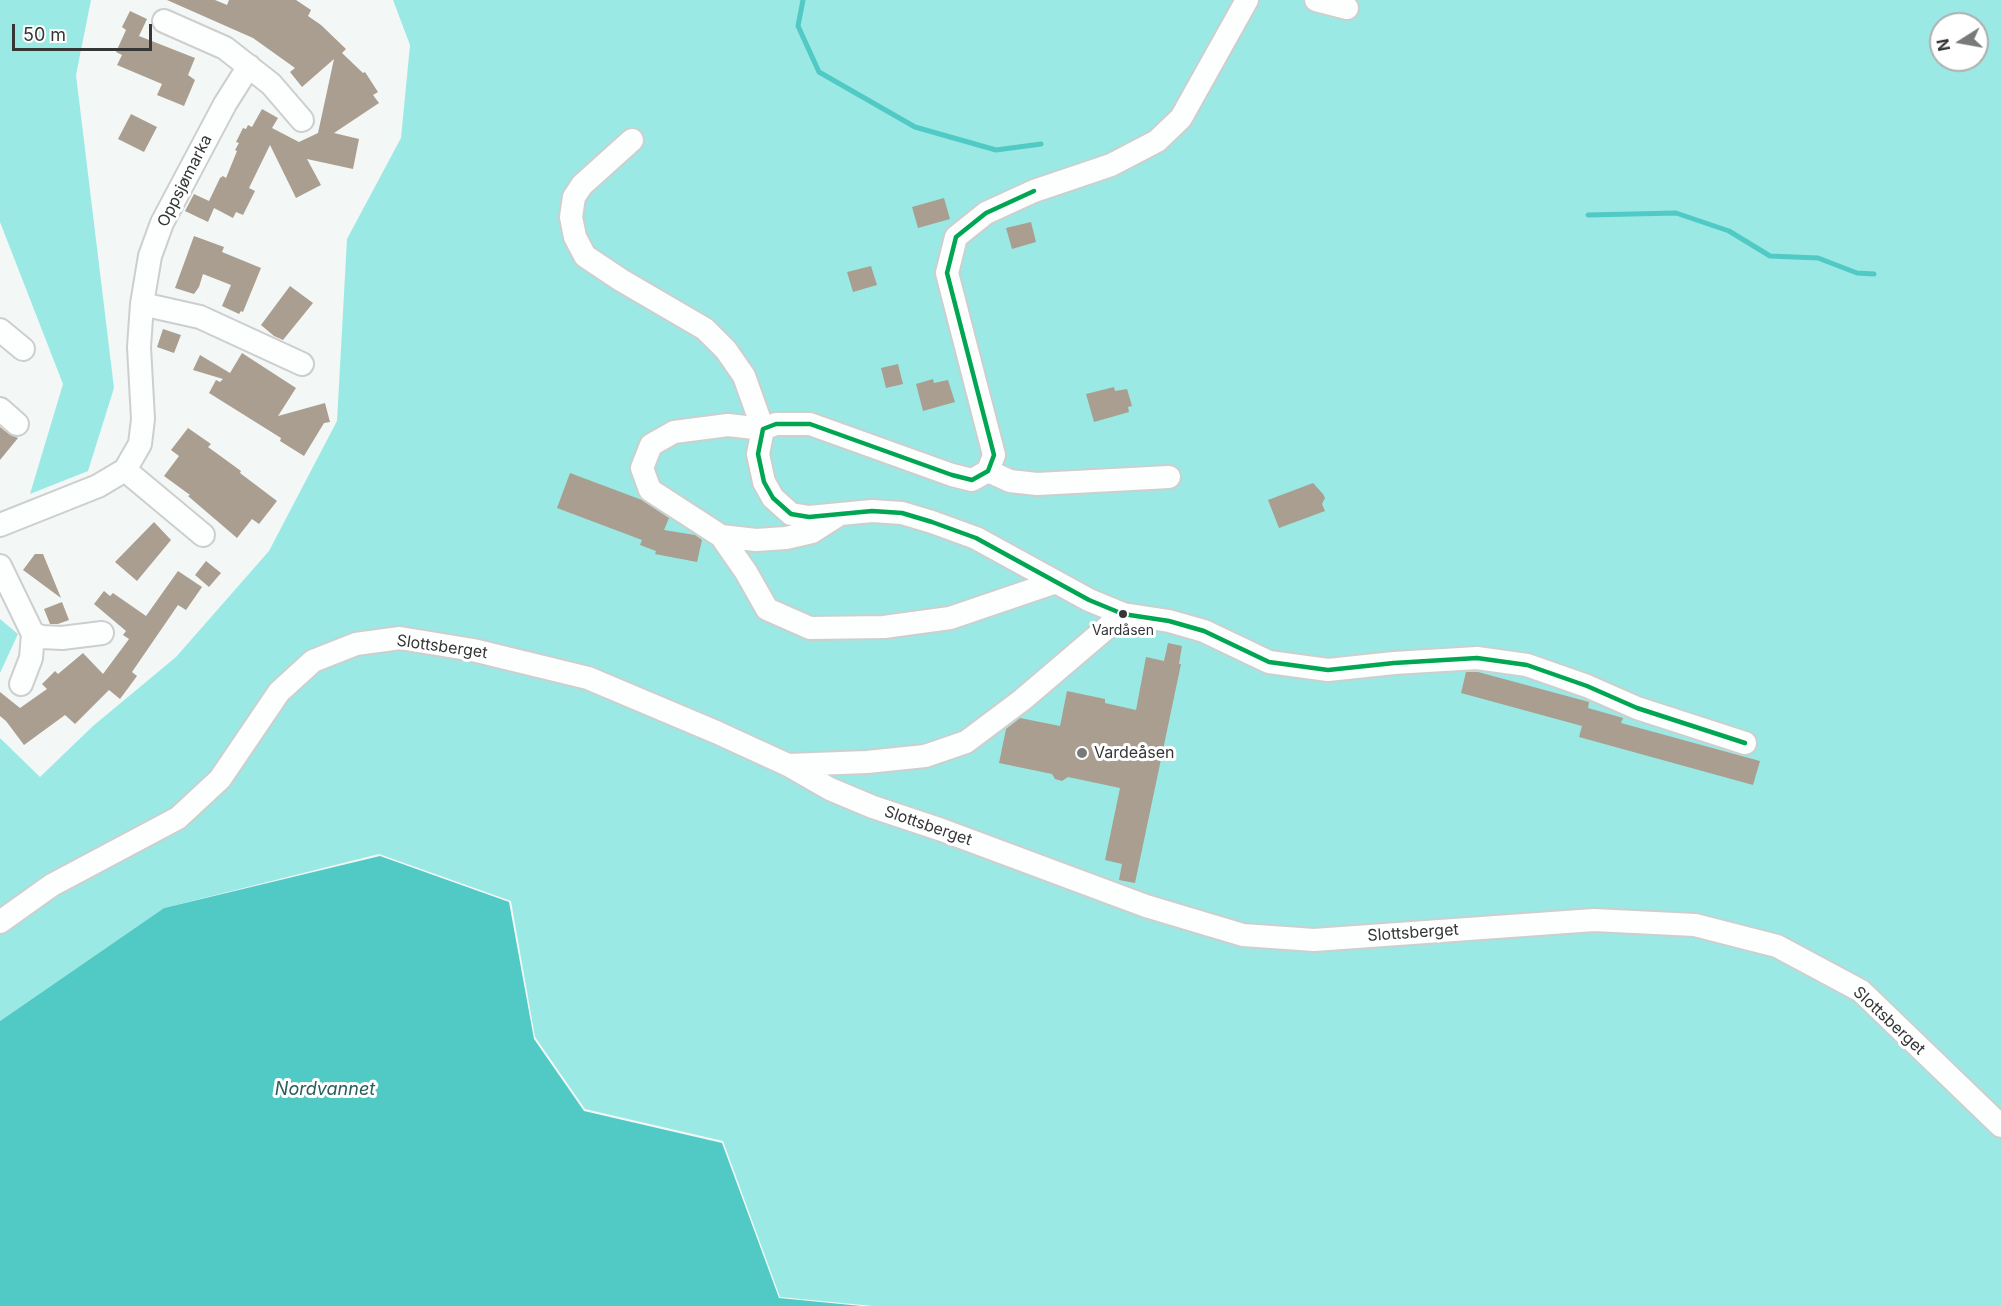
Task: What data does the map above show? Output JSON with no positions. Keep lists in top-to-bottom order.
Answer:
{
  "streets": {
    "street": ["Oppsjømarka", "Slottsberget"]
  },
  "water": ["Nordvannet"],
  "places": ["Vardåsen", "Vardeåsen"],
  "scale_bar": "50 m",
  "north": "left"
}
